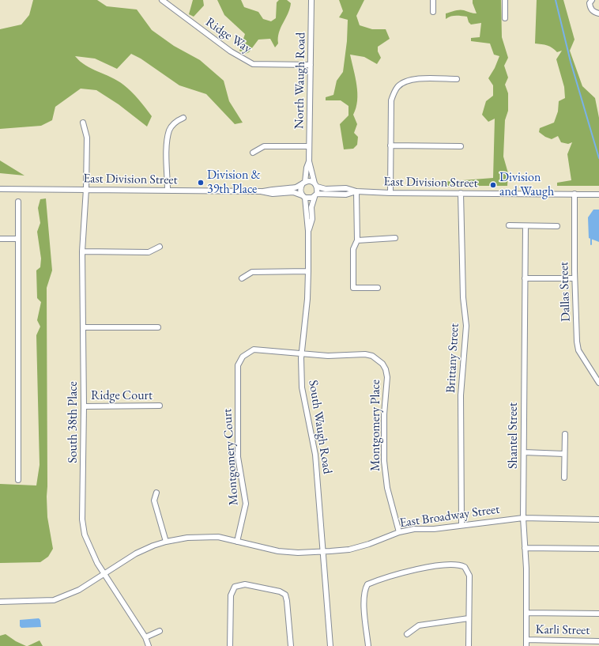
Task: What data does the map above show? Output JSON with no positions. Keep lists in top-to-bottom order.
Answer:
{
  "streets": {
    "street": [
      "Ridge Way",
      "North Waugh Road",
      "East Division Street",
      "Dallas Street",
      "Brittany Street",
      "Ridge Court",
      "South 38th Place",
      "Montgomery Place",
      "South Waugh Road",
      "Shantel Street",
      "Montgomery Court",
      "East Broadway Street",
      "Karli Street"
    ]
  },
  "crossings": [
    ["Ridge Way", "North Waugh Road"],
    ["North Waugh Road", "East Division Street"],
    ["North Waugh Road", "South Waugh Road"],
    ["East Division Street", "Dallas Street"],
    ["East Division Street", "Brittany Street"],
    ["East Division Street", "South 38th Place"],
    ["East Division Street", "South Waugh Road"],
    ["Brittany Street", "East Broadway Street"],
    ["Ridge Court", "South 38th Place"],
    ["South 38th Place", "East Broadway Street"],
    ["Montgomery Place", "South Waugh Road"],
    ["Montgomery Place", "Montgomery Court"],
    ["Montgomery Place", "East Broadway Street"],
    ["South Waugh Road", "Montgomery Court"],
    ["South Waugh Road", "East Broadway Street"],
    ["Shantel Street", "East Broadway Street"],
    ["Shantel Street", "Karli Street"],
    ["Montgomery Court", "East Broadway Street"]
  ],
  "places": ["Division & 39th Place", "Division and Waugh"]
}
